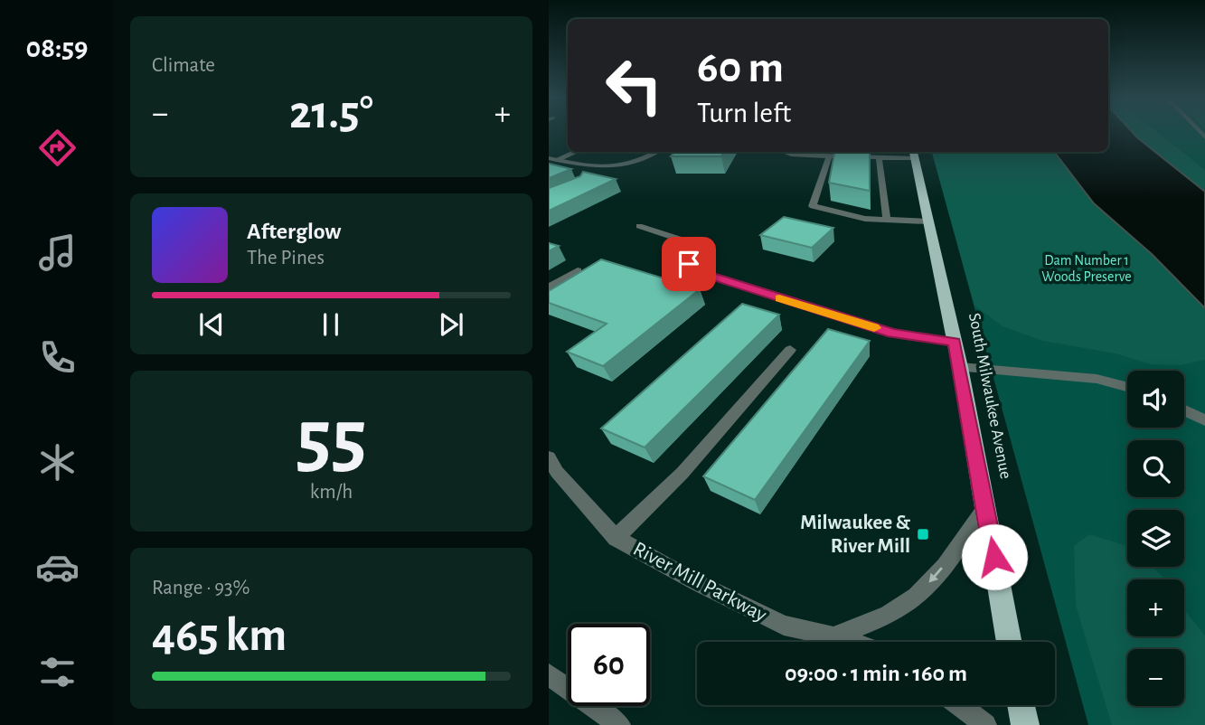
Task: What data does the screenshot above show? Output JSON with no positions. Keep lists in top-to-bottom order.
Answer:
{
  "streets": {
    "main road": ["South Milwaukee Avenue"],
    "street": ["River Mill Parkway"]
  },
  "parks": ["Dam Number 1 Woods Preserve"],
  "places": {
    "transit": ["Milwaukee & River Mill"]
  },
  "page": {
    "tabs": "08:59",
    "tile": [
      "Climate",
      ["55", "km/h"],
      ["Range · 93%", "465 km"]
    ],
    "turn": ["60 m", "Turn left"],
    "heat": ["−", "21.5°", "+"],
    "song": ["Afterglow", "The Pines"],
    "map_buttons": ["+", "−"],
    "limit": "60",
    "trip": "09:00 · 1 min · 160 m"
  }
}
